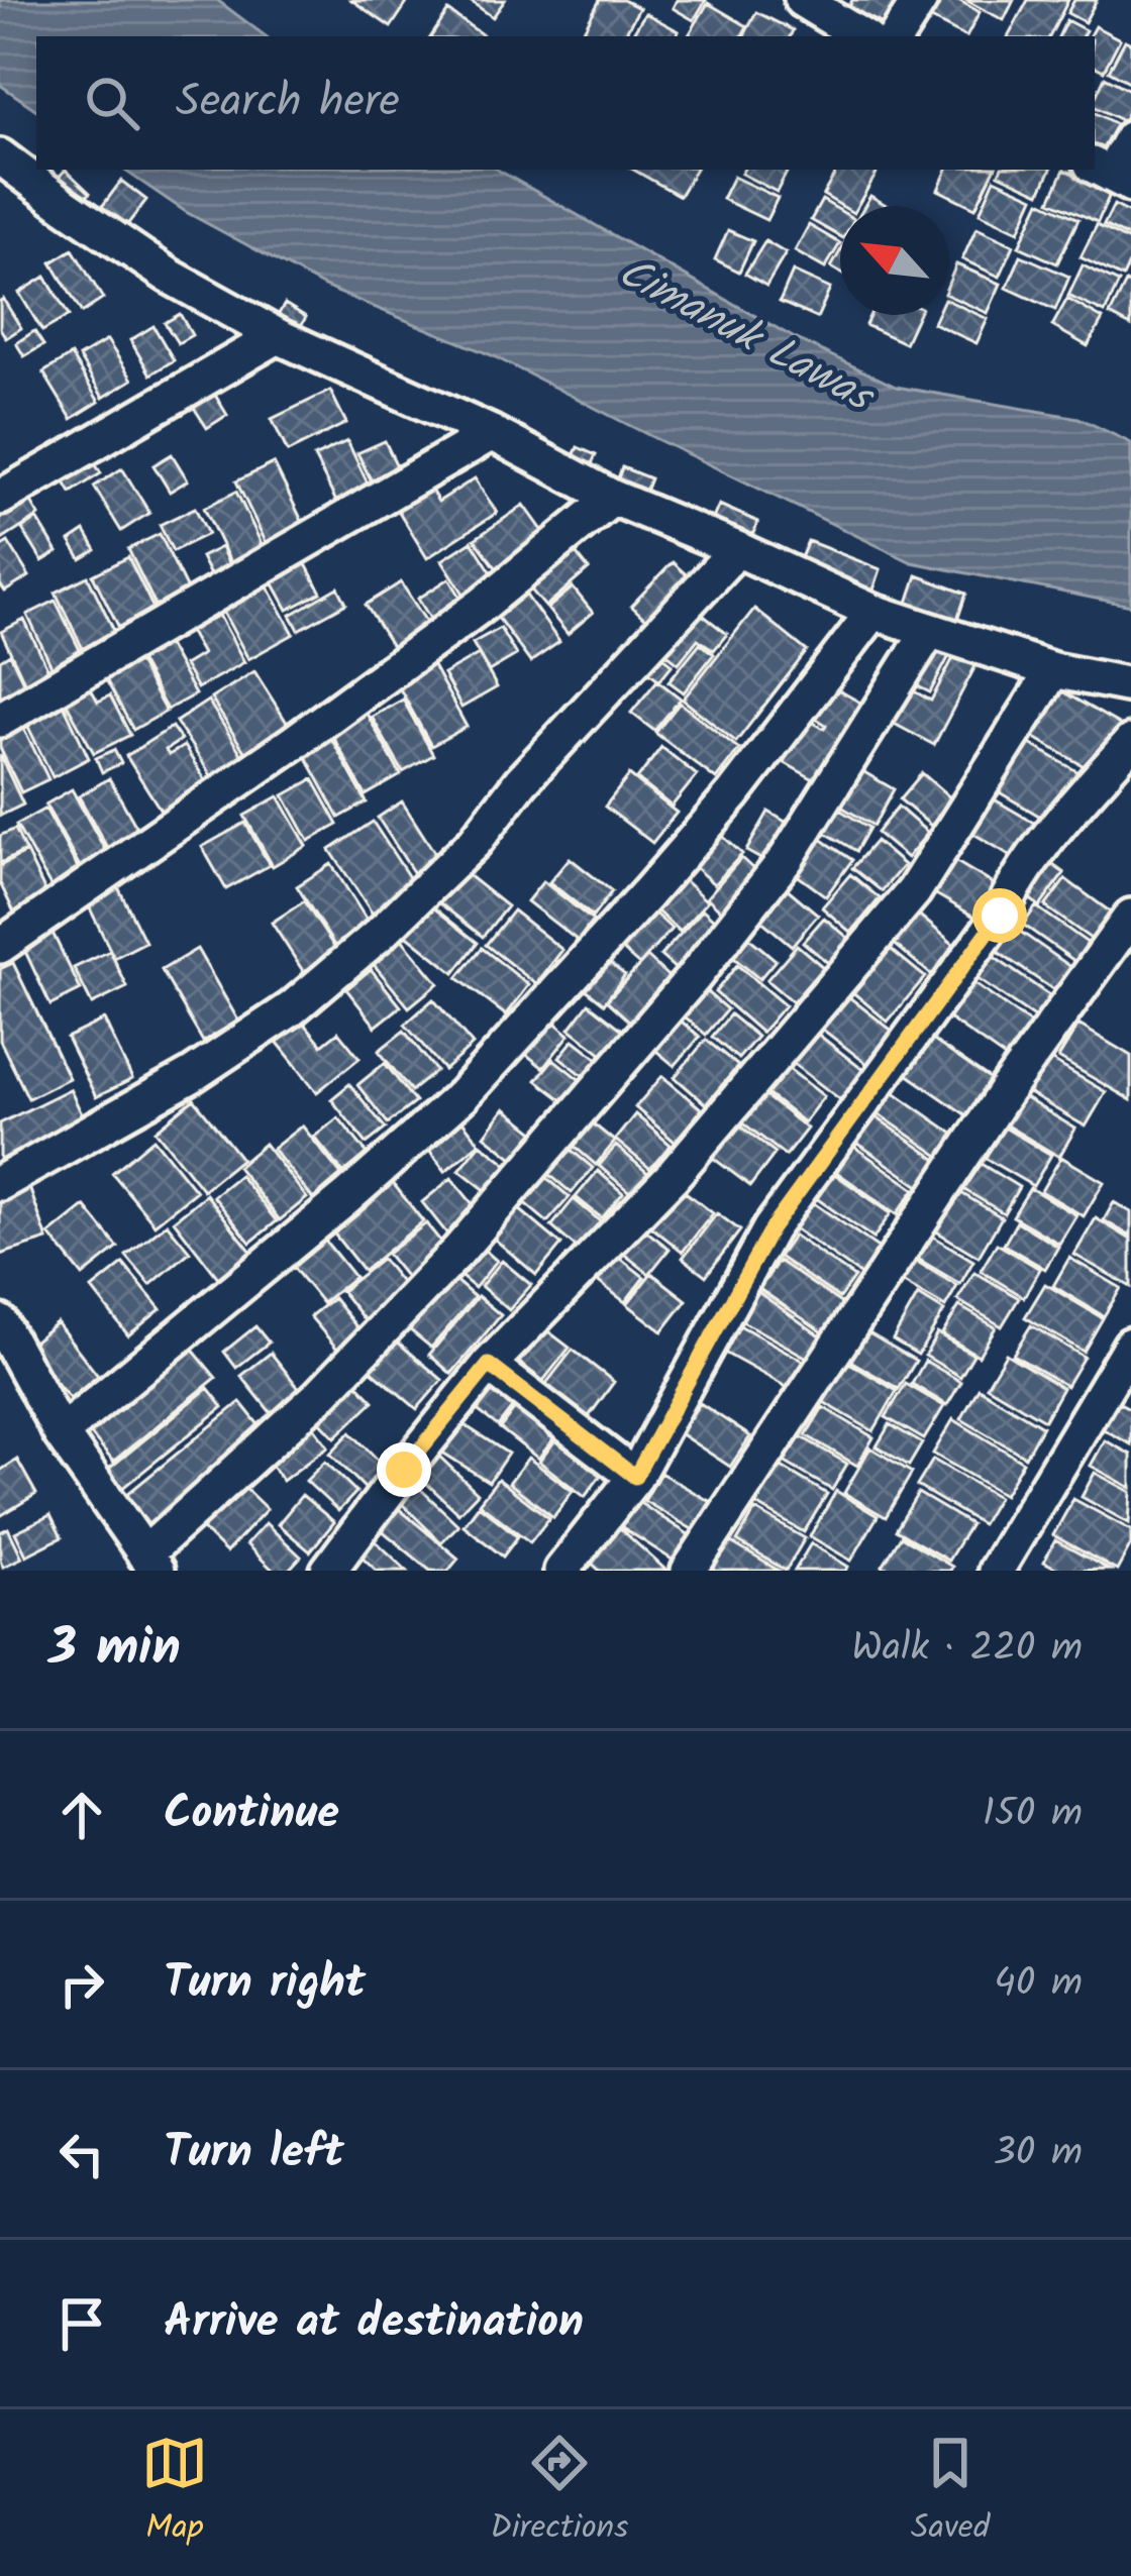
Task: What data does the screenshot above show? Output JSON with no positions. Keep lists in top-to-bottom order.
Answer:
{
  "water": ["Cimanuk Lawas"],
  "north": "top left",
  "page": {
    "search": "Search here",
    "heading": ["3 min", "Walk · 220 m"],
    "list": [
      ["Continue", "150 m"],
      ["Turn right", "40 m"],
      ["Turn left", "30 m"],
      "Arrive at destination"
    ],
    "nav": ["Map", "Directions", "Saved"]
  }
}
